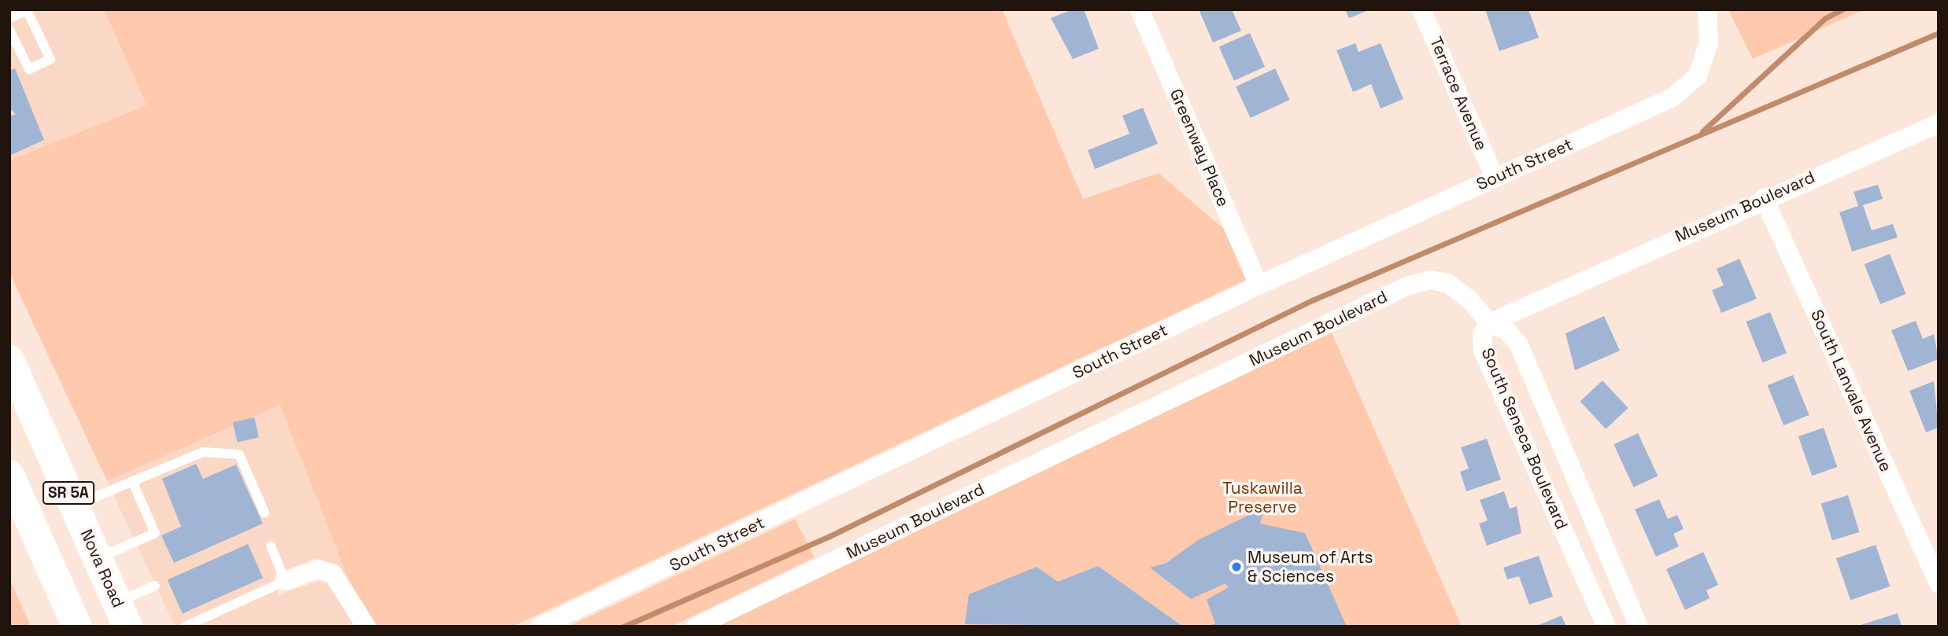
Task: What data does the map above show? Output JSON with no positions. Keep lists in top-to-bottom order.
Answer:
{
  "streets": {
    "main road": ["SR 5A", "Nova Road"],
    "street": [
      "Terrace Avenue",
      "Greenway Place",
      "South Street",
      "Museum Boulevard",
      "South Lanvale Avenue",
      "South Seneca Boulevard"
    ]
  },
  "crossings": [
    ["Terrace Avenue", "South Street"],
    ["Greenway Place", "South Street"],
    ["Museum Boulevard", "South Lanvale Avenue"],
    ["Museum Boulevard", "South Seneca Boulevard"]
  ],
  "parks": ["Tuskawilla Preserve"],
  "places": ["Museum of Arts & Sciences"]
}
